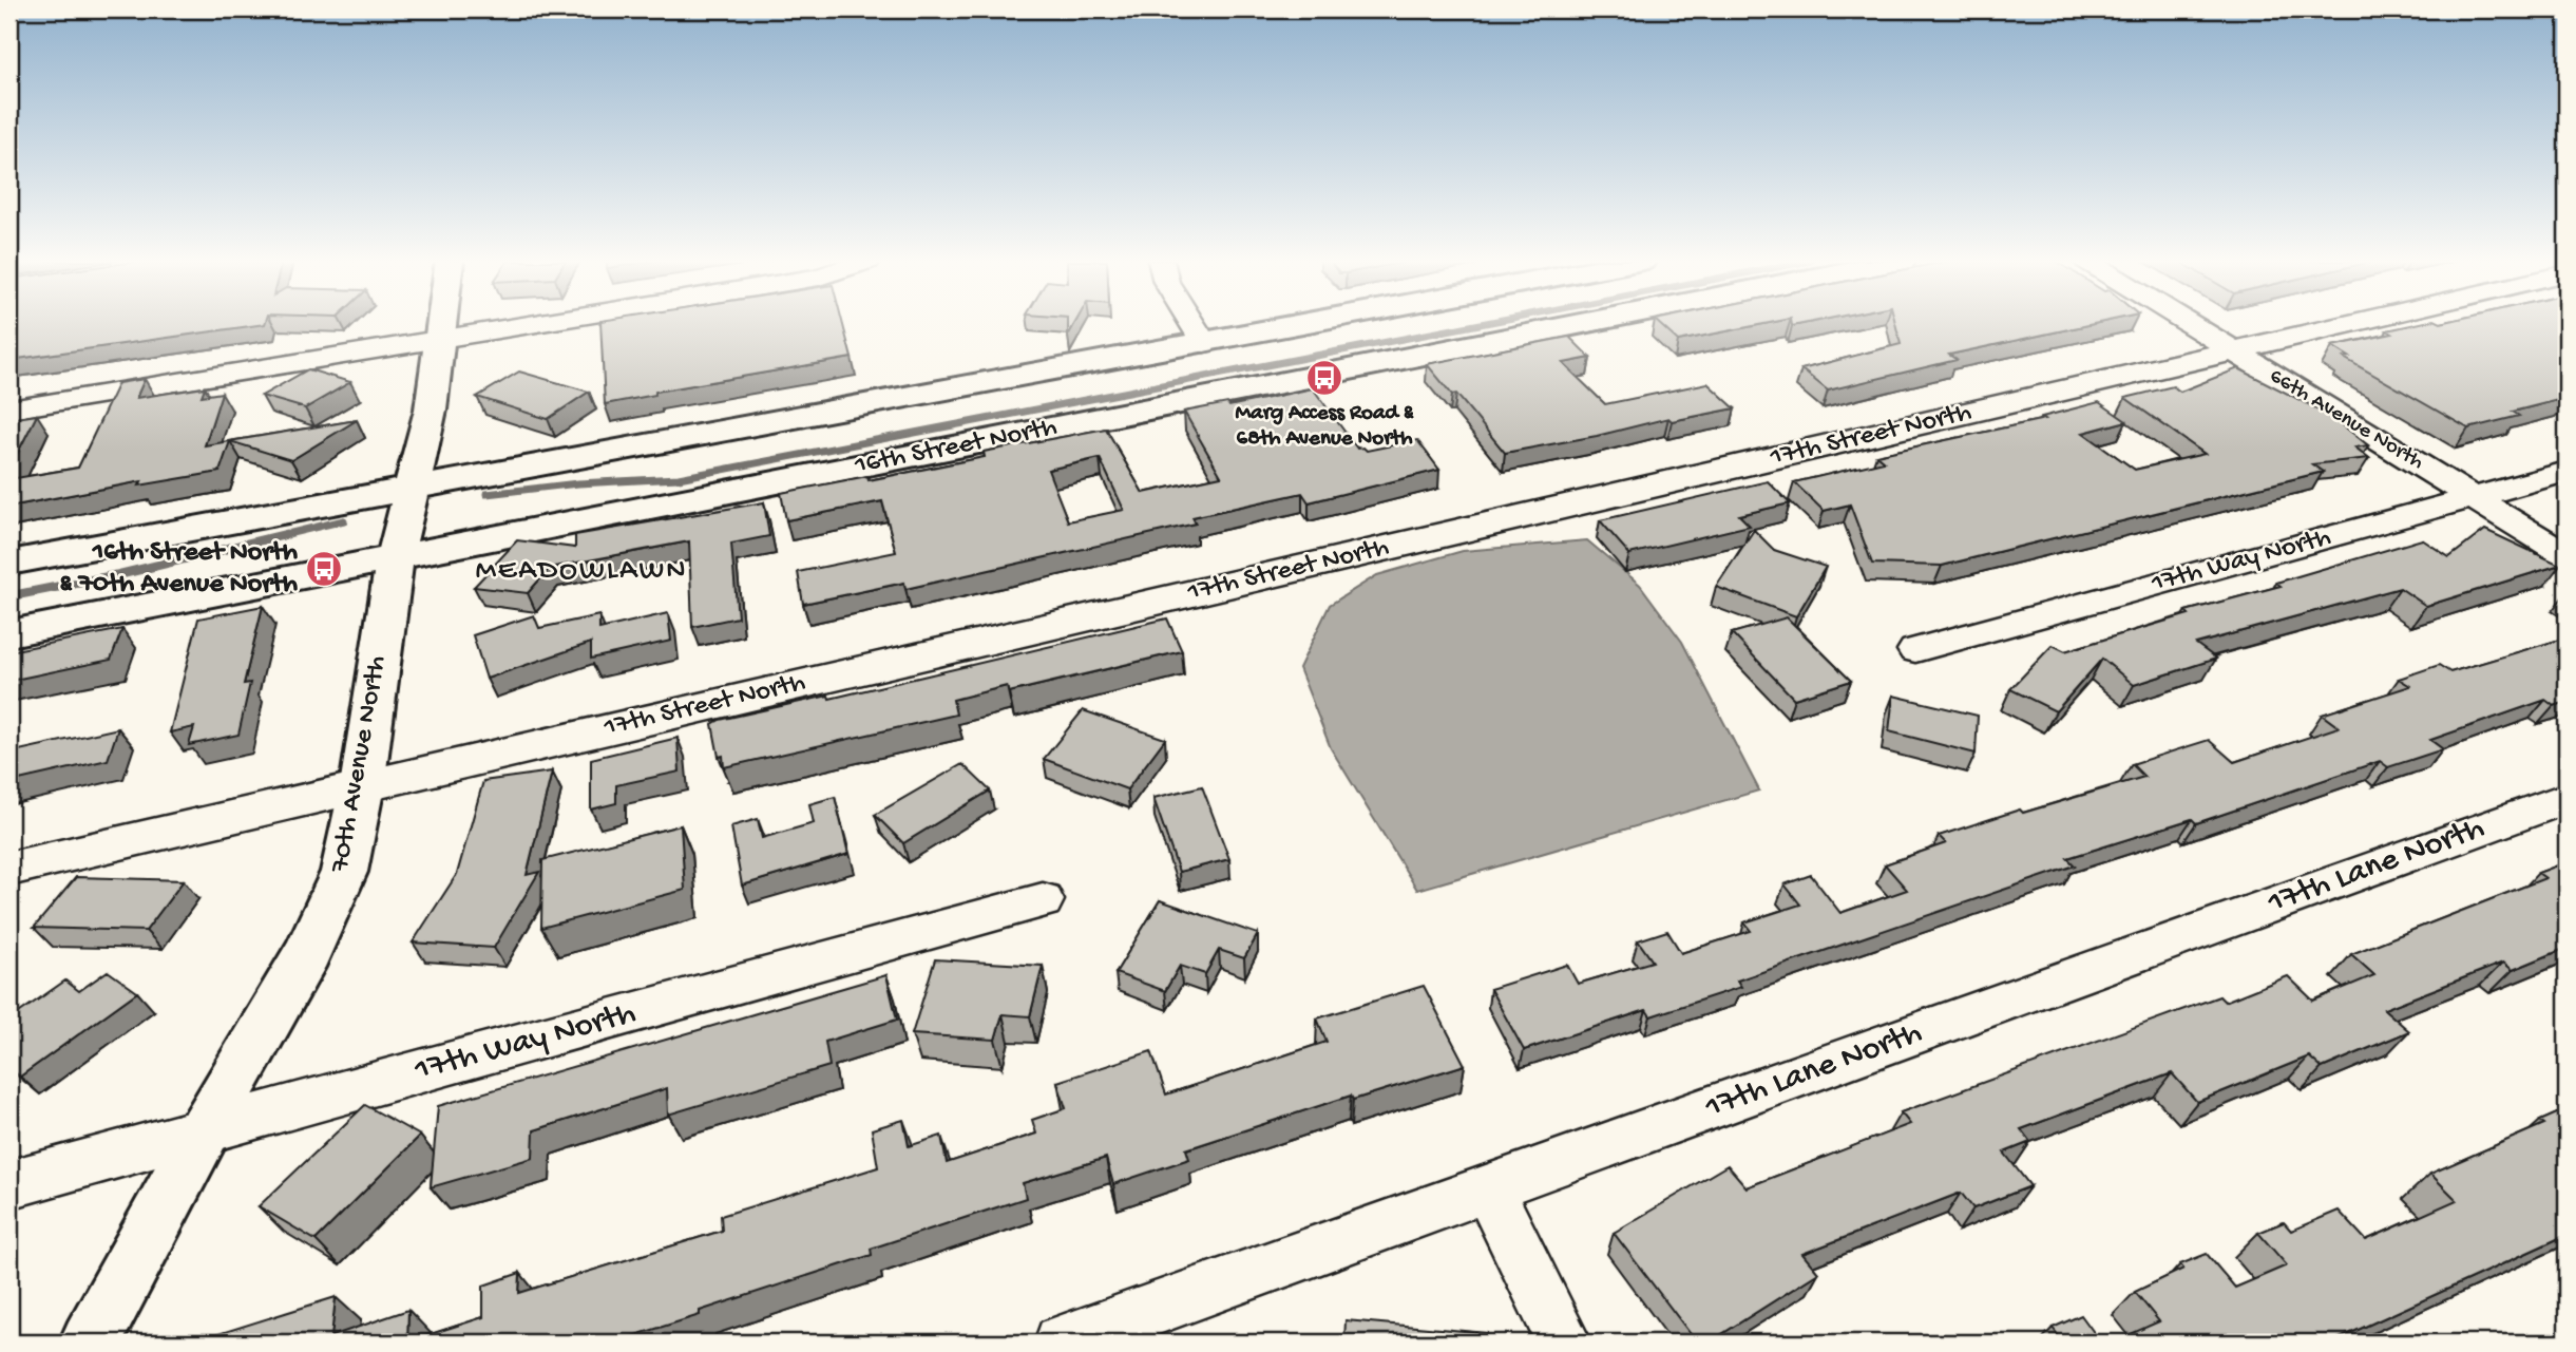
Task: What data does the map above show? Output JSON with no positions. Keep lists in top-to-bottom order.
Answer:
{
  "streets": {
    "street": [
      "66th Avenue North",
      "17th Street North",
      "16th Street North",
      "17th Way North",
      "70th Avenue North",
      "17th Lane North"
    ]
  },
  "crossings": [
    ["66th Avenue North", "17th Street North"],
    ["66th Avenue North", "17th Way North"],
    ["17th Street North", "70th Avenue North"],
    ["16th Street North", "70th Avenue North"],
    ["17th Way North", "70th Avenue North"]
  ],
  "districts": ["MEADOWLAWN"],
  "places": {
    "bus stop": ["Marg Access Road & 68th Avenue North", "16th Street North & 70th Avenue North"]
  }
}
